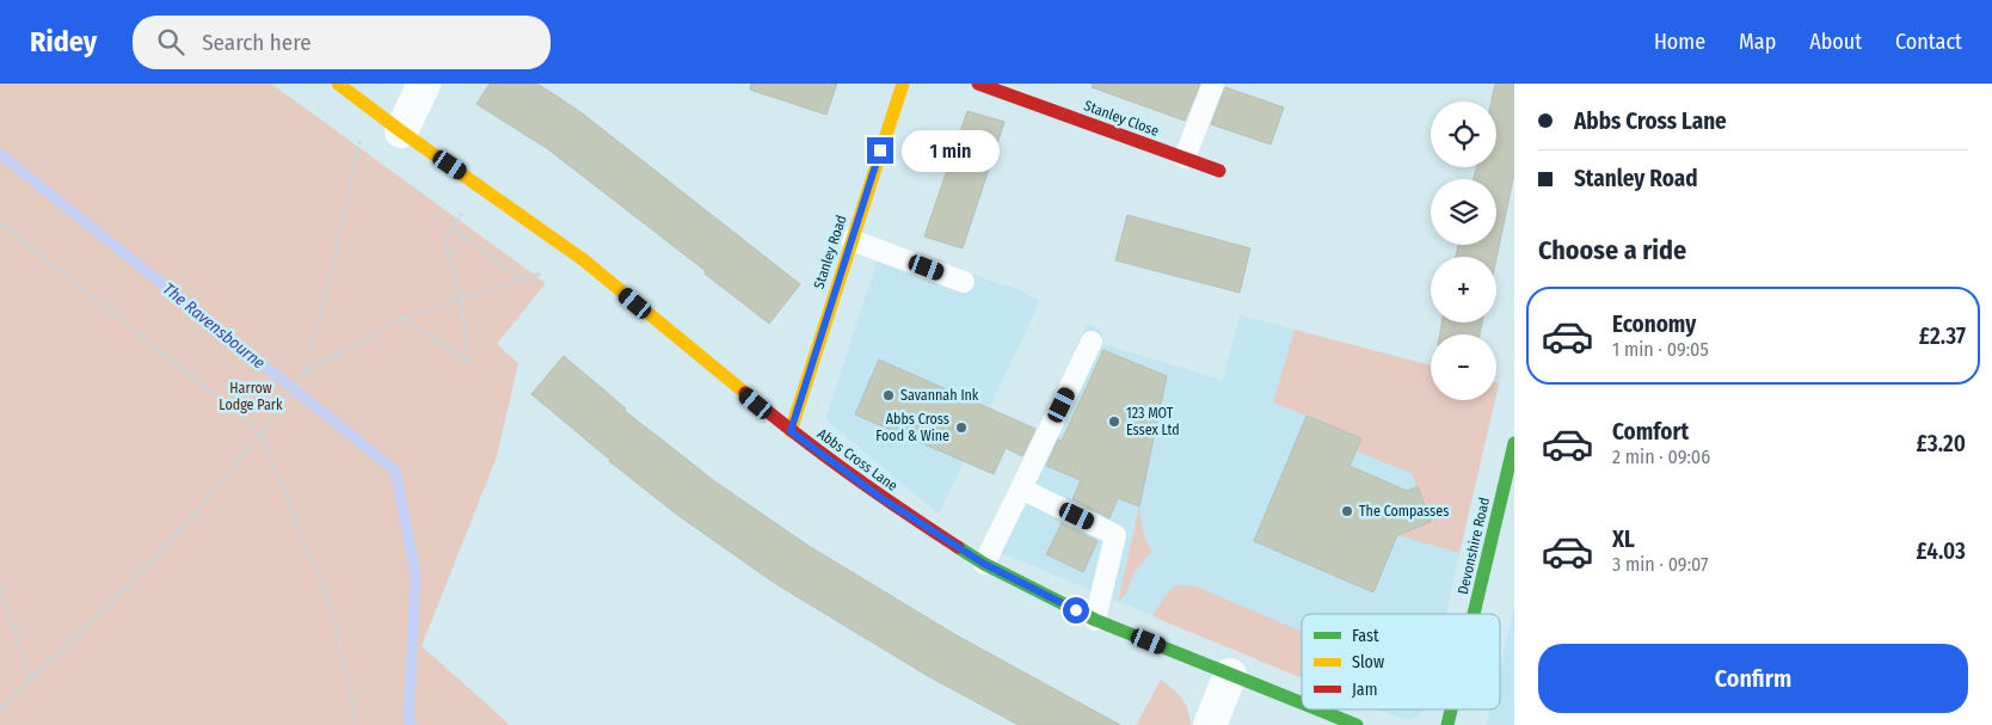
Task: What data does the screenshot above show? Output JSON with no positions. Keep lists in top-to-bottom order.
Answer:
{
  "streets": {
    "street": [
      "Stanley Close",
      "Stanley Road",
      "Abbs Cross Lane",
      "Devonshire Road"
    ]
  },
  "crossings": [
    ["Stanley Road", "Abbs Cross Lane"]
  ],
  "water": ["The Ravensbourne"],
  "parks": ["Harrow Lodge Park"],
  "places": [
    "Savannah Ink",
    "123 MOT Essex Ltd",
    "Abbs Cross Food & Wine",
    "The Compasses"
  ],
  "legend": ["Fast", "Slow", "Jam"],
  "page": {
    "header": "Ridey",
    "search": "Search here",
    "nav": [
      "Home",
      "Map",
      "About",
      "Contact"
    ],
    "banner": ["Abbs Cross Lane", "Stanley Road"],
    "map_buttons": ["+", "−"],
    "bubble": "1 min",
    "heading": "Choose a ride",
    "list": [
      {
        "name": "Economy",
        "note": "1 min · 09:05",
        "value": "£2.37"
      },
      {
        "name": "Comfort",
        "note": "2 min · 09:06",
        "value": "£3.20"
      },
      {
        "name": "XL",
        "note": "3 min · 09:07",
        "value": "£4.03"
      }
    ],
    "buttons": "Confirm"
  }
}
